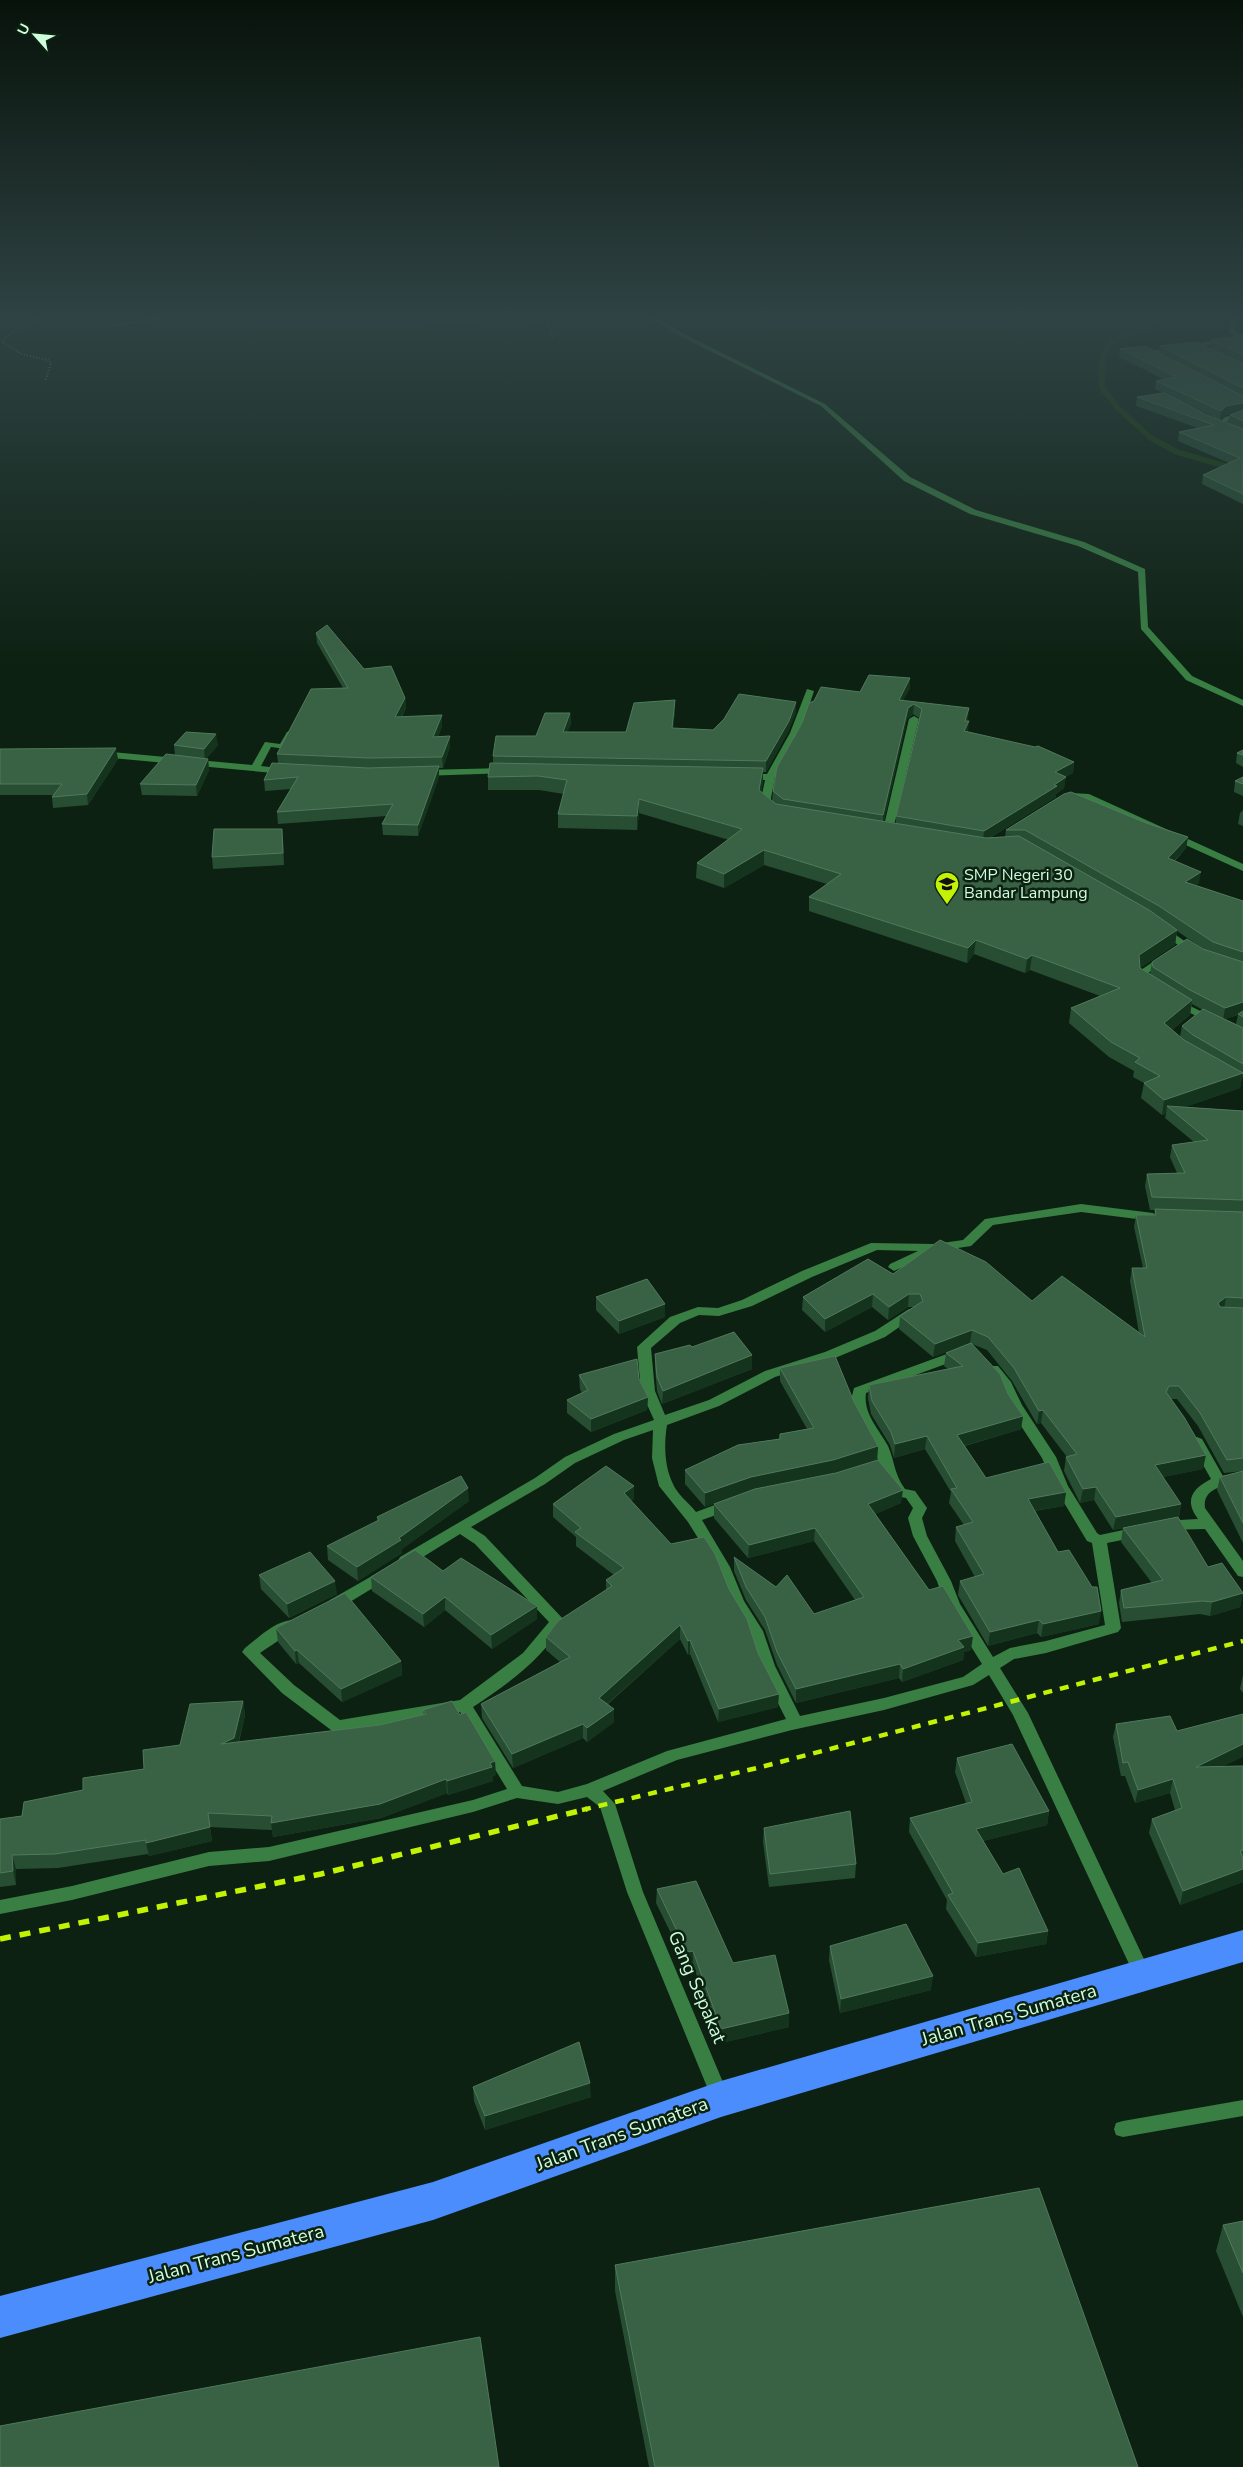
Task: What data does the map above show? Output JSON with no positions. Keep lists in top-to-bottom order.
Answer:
{
  "streets": {
    "highway": ["Jalan Trans Sumatera"],
    "street": ["Gang Sepakat"]
  },
  "crossings": [
    ["Gang Sepakat", "Jalan Trans Sumatera"]
  ],
  "places": {
    "school or university": ["SMP Negeri 30 Bandar Lampung"]
  },
  "north": "top left"
}
